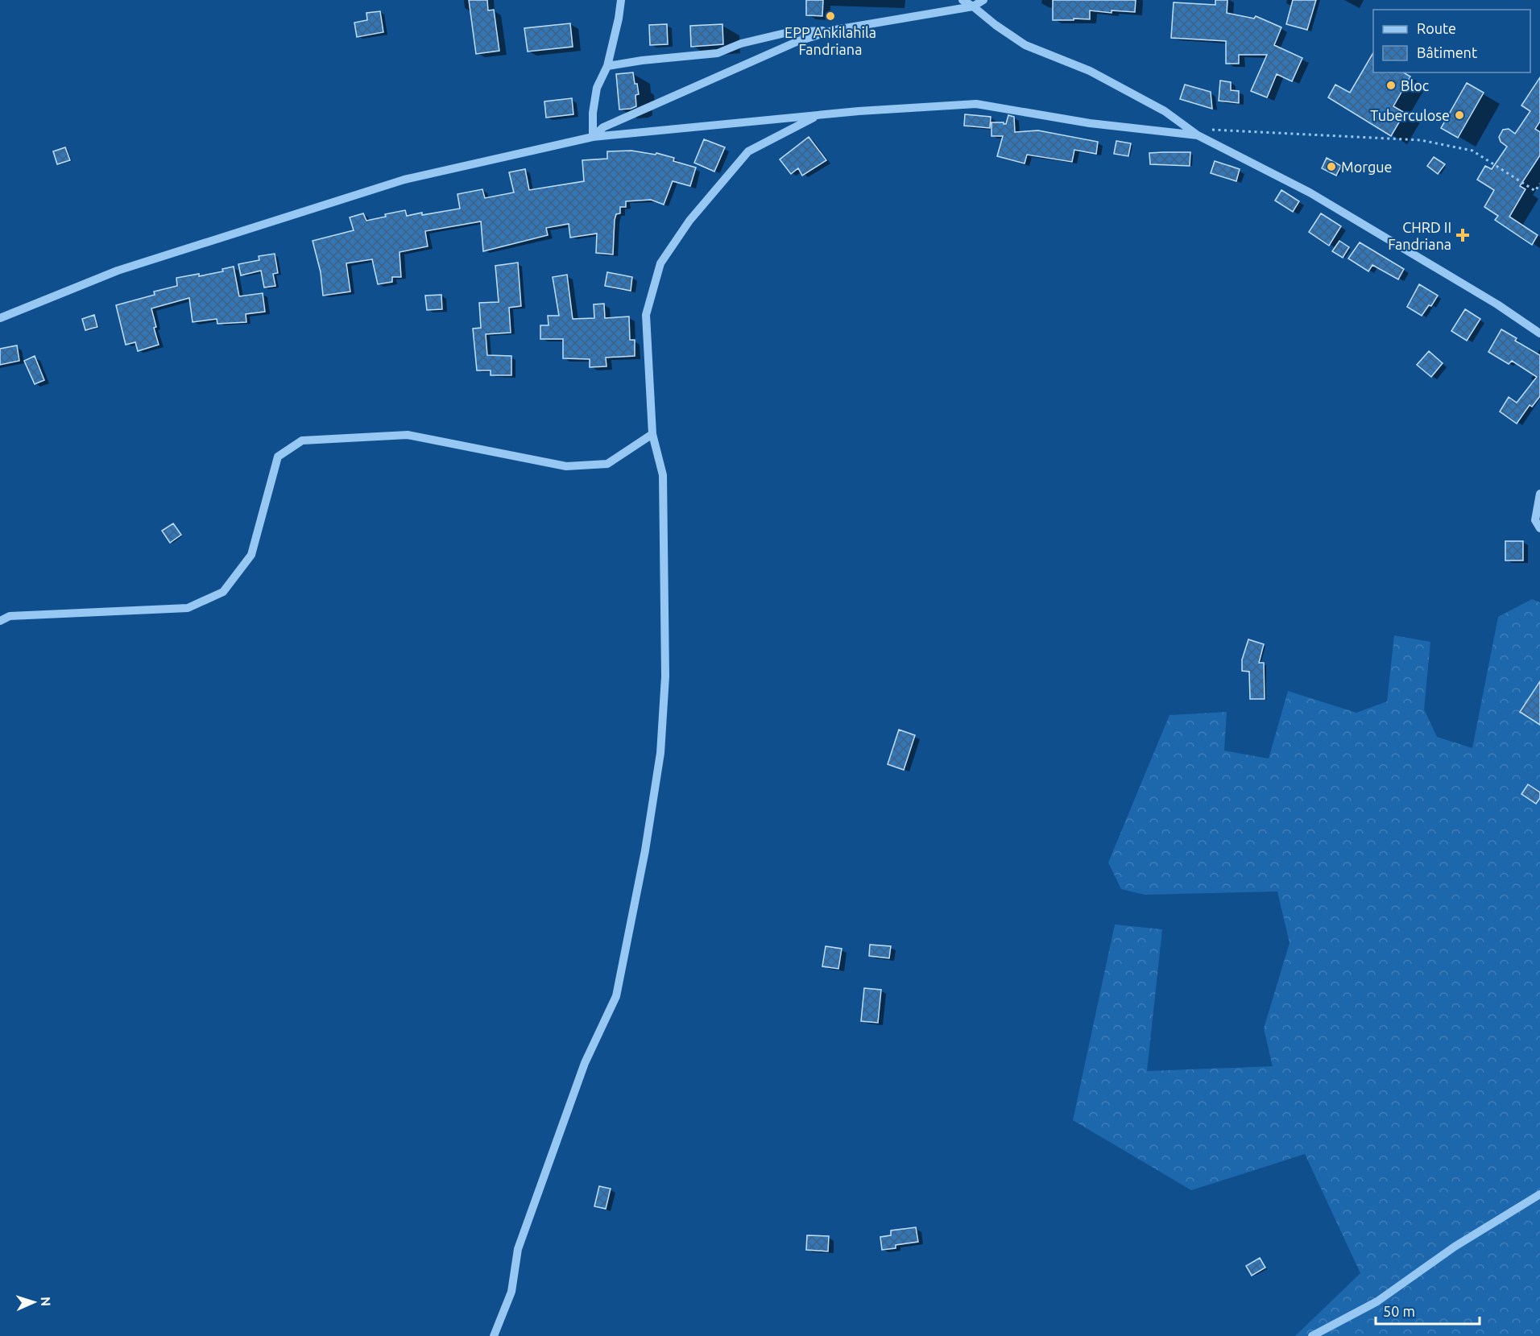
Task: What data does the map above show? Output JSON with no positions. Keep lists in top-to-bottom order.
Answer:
{
  "places": {
    "other": [
      "EPP Ankilahila Fandriana",
      "Bloc",
      "Tuberculose",
      "Morgue"
    ],
    "health": ["CHRD II Fandriana"]
  },
  "legend": ["Route", "Bâtiment"],
  "scale_bar": "50 m",
  "north": "right"
}
